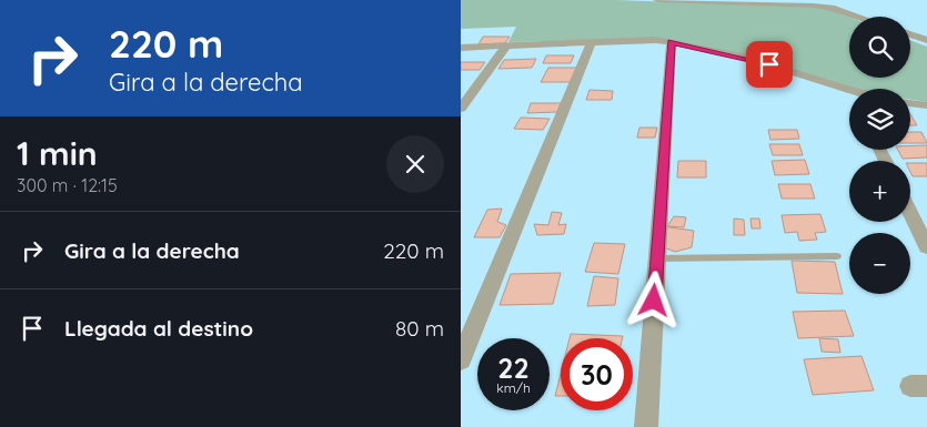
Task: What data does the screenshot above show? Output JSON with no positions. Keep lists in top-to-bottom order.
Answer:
{
  "page": {
    "turn": ["220 m", "Gira a la derecha"],
    "map_buttons": ["+", "−"],
    "heading": ["1 min", "300 m · 12:15"],
    "list": [
      {
        "name": "Gira a la derecha",
        "value": "220 m"
      },
      {
        "name": "Llegada al destino",
        "value": "80 m"
      }
    ],
    "speed": "22 km/h",
    "limit": "30"
  }
}
